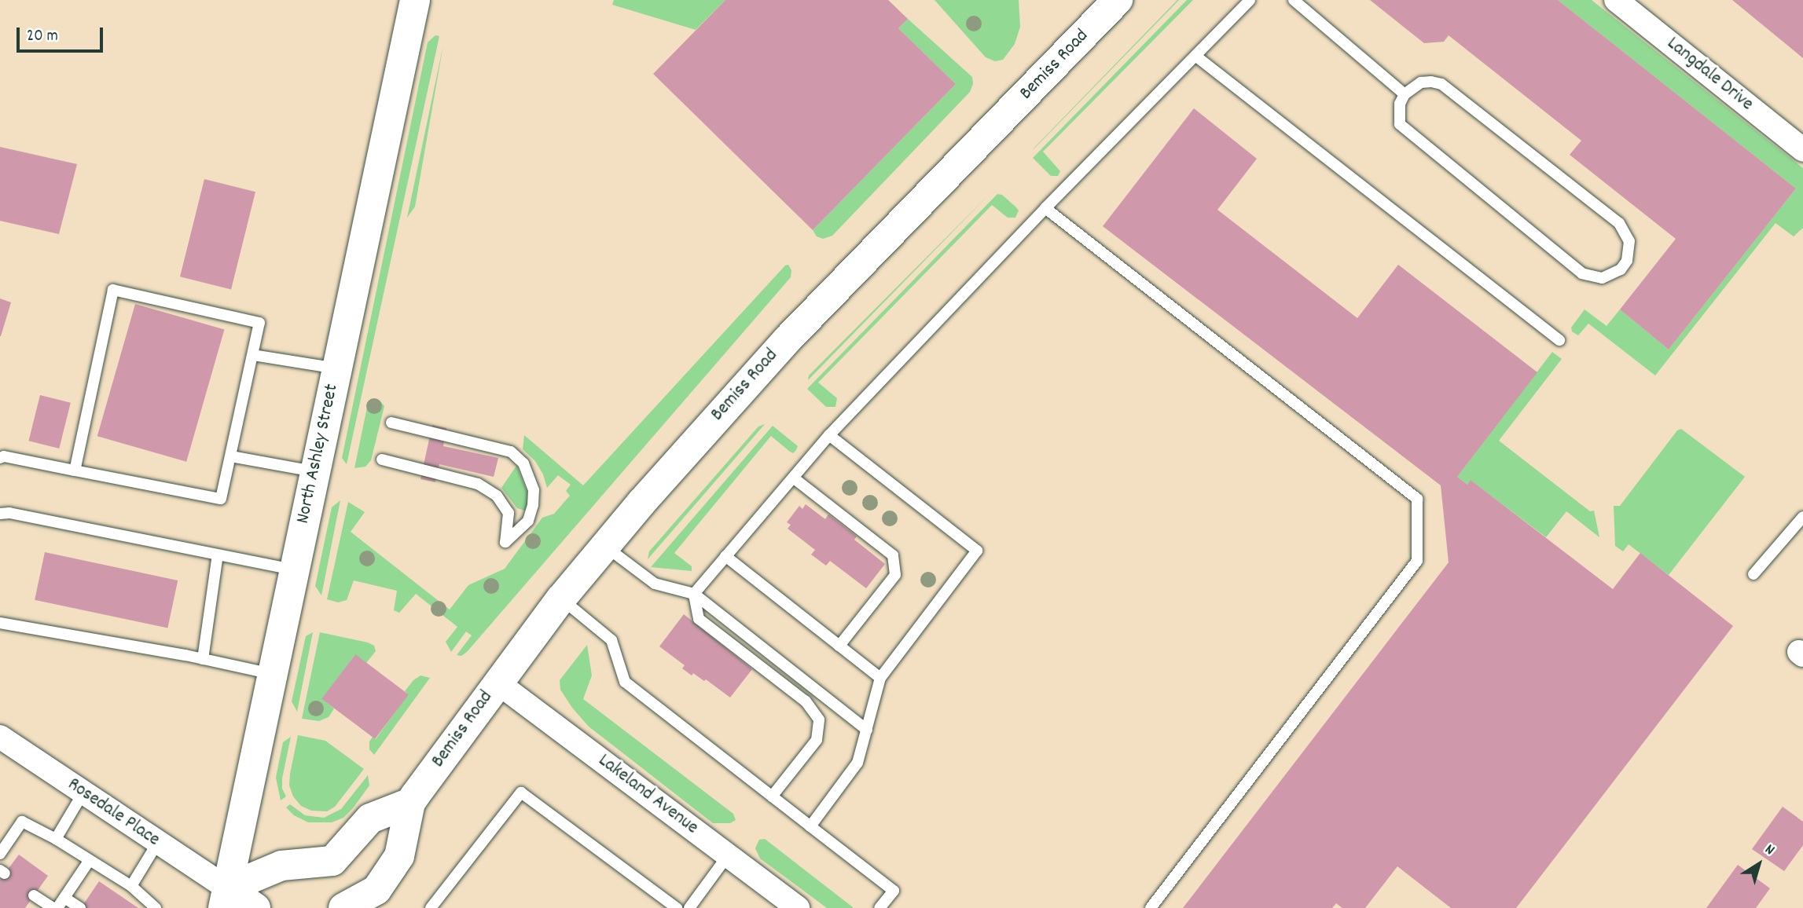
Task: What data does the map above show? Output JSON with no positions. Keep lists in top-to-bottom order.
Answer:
{
  "streets": {
    "main road": ["Bemiss Road", "North Ashley Street"],
    "street": ["Langdale Drive", "Lakeland Avenue", "Rosedale Place"]
  },
  "crossings": [
    ["Bemiss Road", "Lakeland Avenue"],
    ["North Ashley Street", "Rosedale Place"]
  ],
  "scale_bar": "20 m",
  "north": "top right"
}
